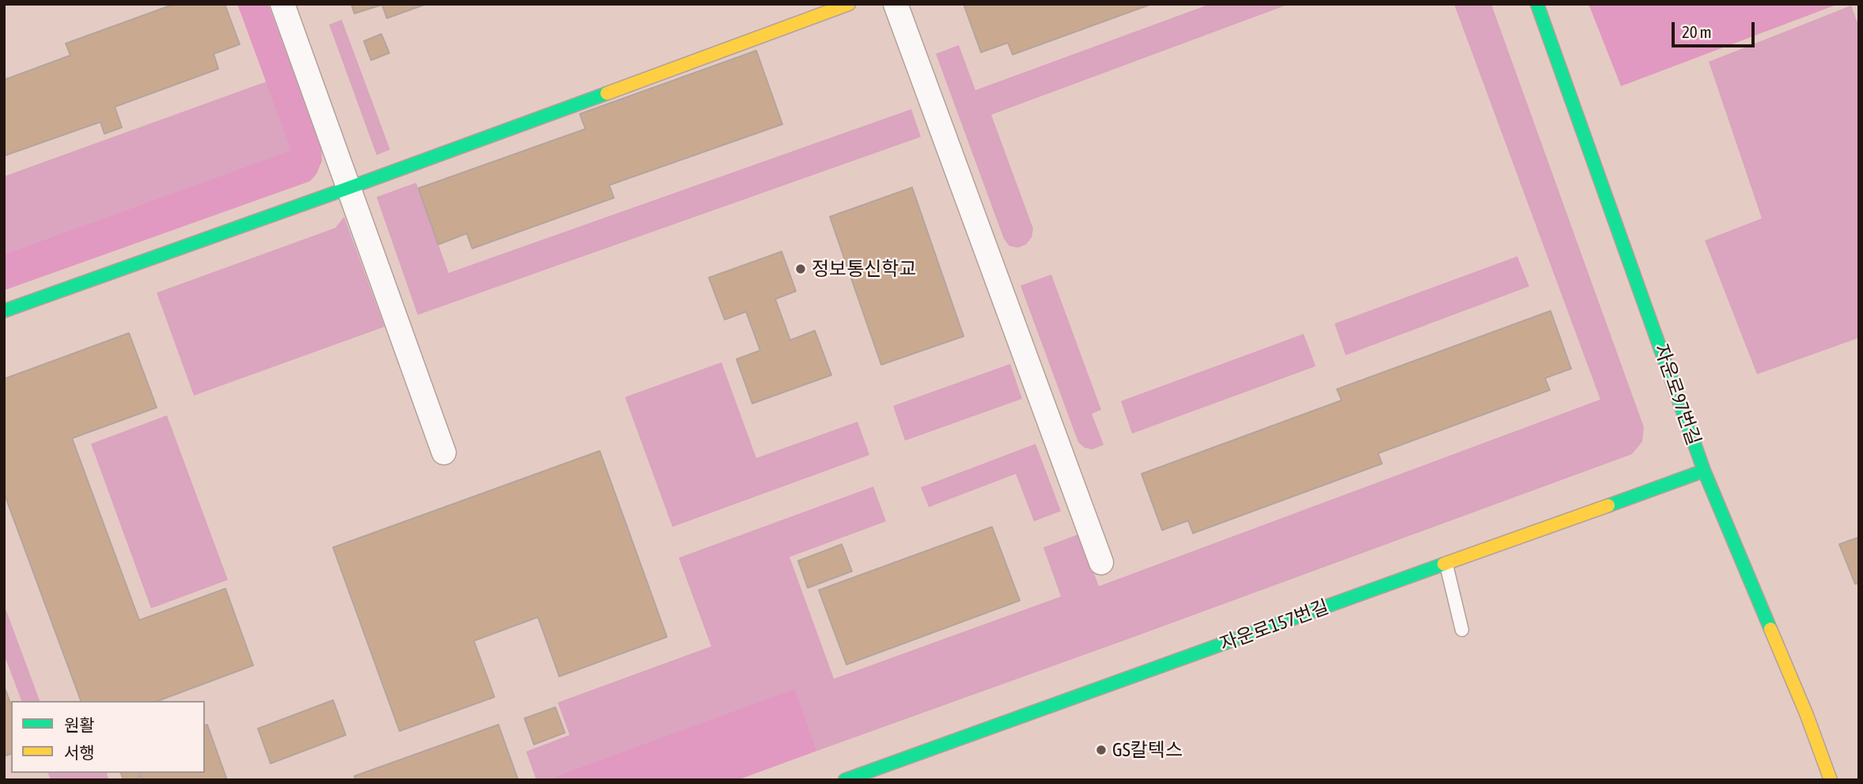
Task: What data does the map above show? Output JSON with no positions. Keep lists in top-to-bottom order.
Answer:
{
  "streets": {
    "street": ["자운로97번길", "자운로157번길"]
  },
  "crossings": [
    ["자운로97번길", "자운로157번길"]
  ],
  "places": ["정보통신학교", "GS칼텍스"],
  "legend": ["원활", "서행"],
  "scale_bar": "20 m"
}
